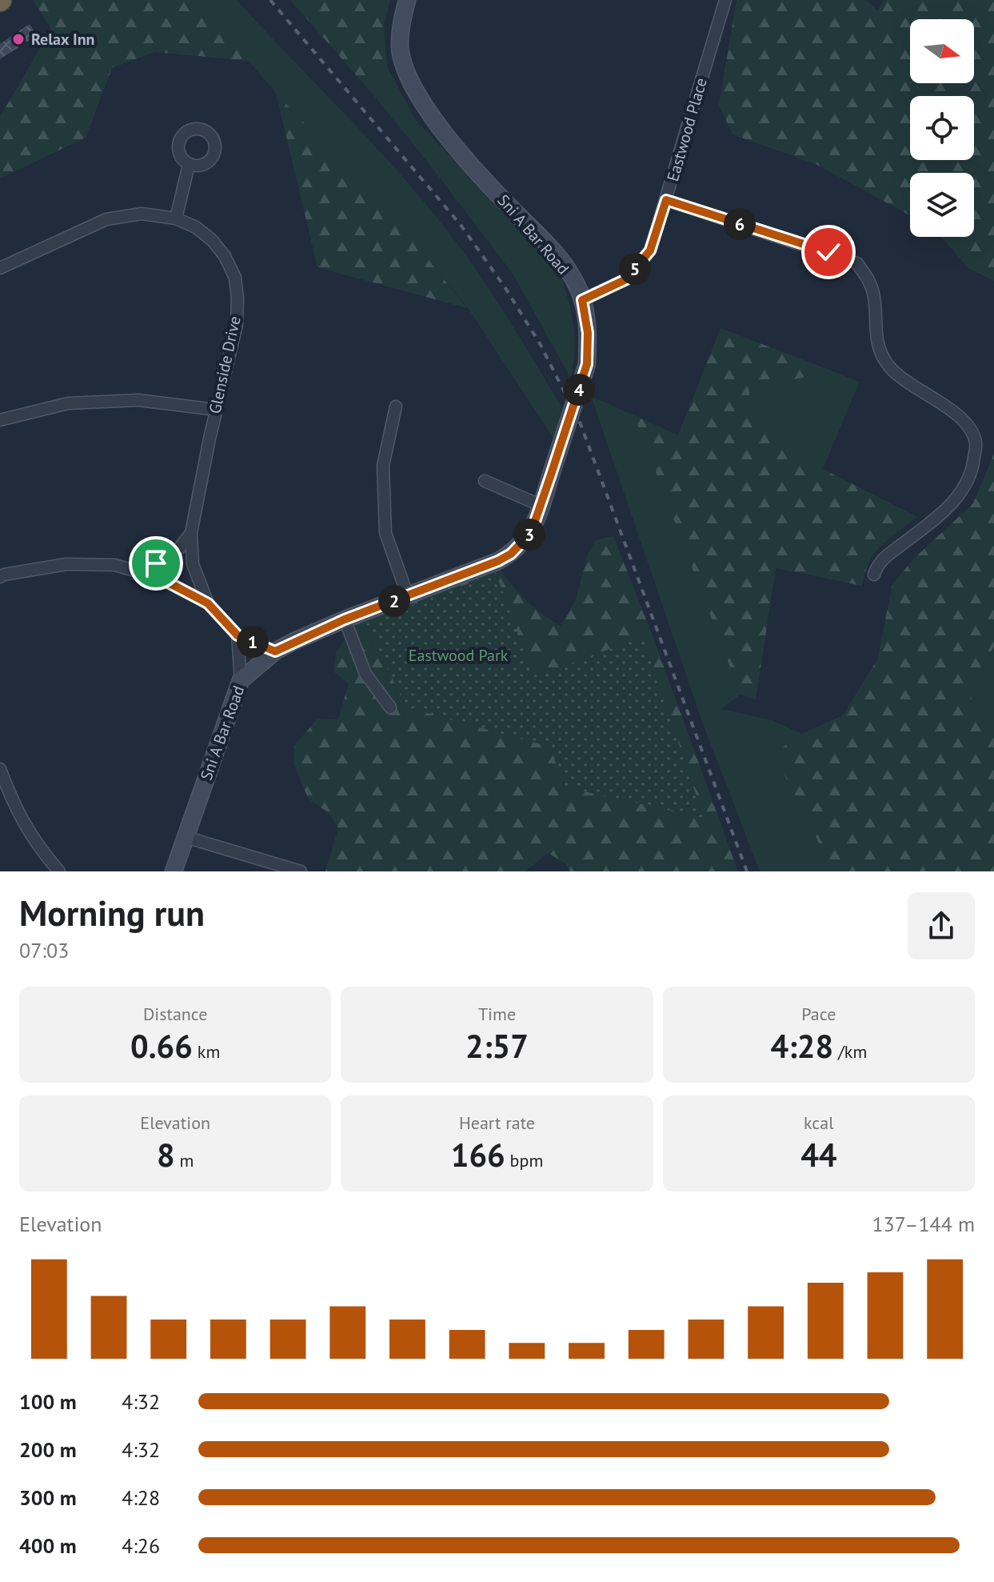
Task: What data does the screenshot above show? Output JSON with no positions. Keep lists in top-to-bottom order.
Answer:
{
  "streets": {
    "street": ["Eastwood Place", "Sni A Bar Road", "Glenside Drive"]
  },
  "crossings": [
    ["Eastwood Place", "Sni A Bar Road"]
  ],
  "parks": ["Eastwood Park"],
  "places": ["Relax Inn"],
  "north": "right",
  "page": {
    "pins": [
      "6",
      "5",
      "4",
      "3",
      "2",
      "1"
    ],
    "heading": ["Morning run", "07:03"],
    "stats": [
      ["Distance", "0.66 km"],
      ["Time", "2:57"],
      ["Pace", "4:28 /km"],
      ["Elevation", "8 m"],
      ["Heart rate", "166 bpm"],
      ["kcal", "44"]
    ],
    "chart": ["Elevation", "137–144 m"],
    "list": [
      {
        "name": "100 m",
        "note": "4:32"
      },
      {
        "name": "200 m",
        "note": "4:32"
      },
      {
        "name": "300 m",
        "note": "4:28"
      },
      {
        "name": "400 m",
        "note": "4:26"
      }
    ]
  }
}
